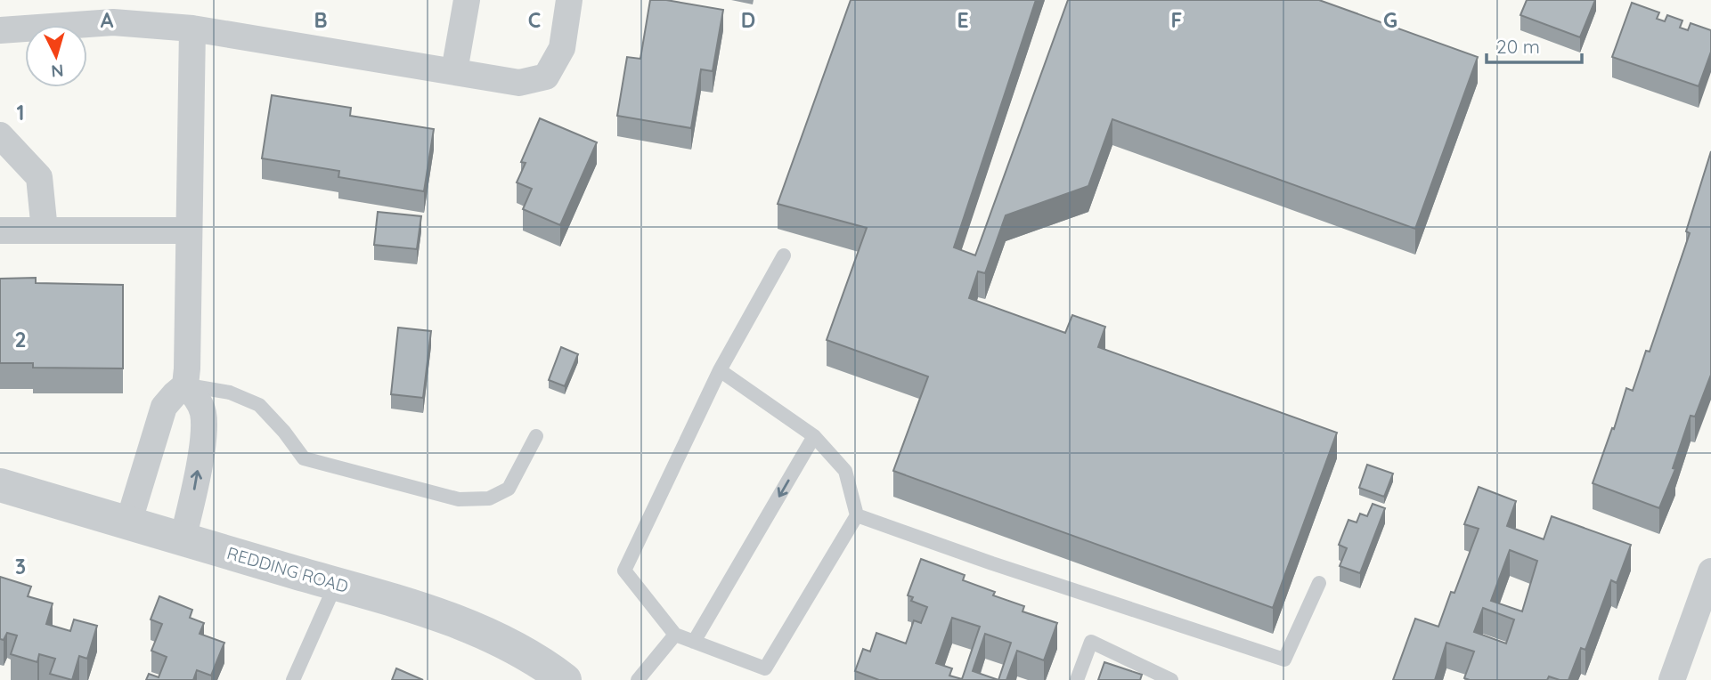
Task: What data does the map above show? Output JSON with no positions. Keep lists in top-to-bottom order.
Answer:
{
  "streets": {
    "street": ["REDDING ROAD"]
  },
  "scale_bar": "20 m",
  "north": "bottom",
  "grid": {
    "columns": [
      "A",
      "B",
      "C",
      "D",
      "E",
      "F",
      "G"
    ],
    "rows": ["1", "2", "3"]
  }
}
